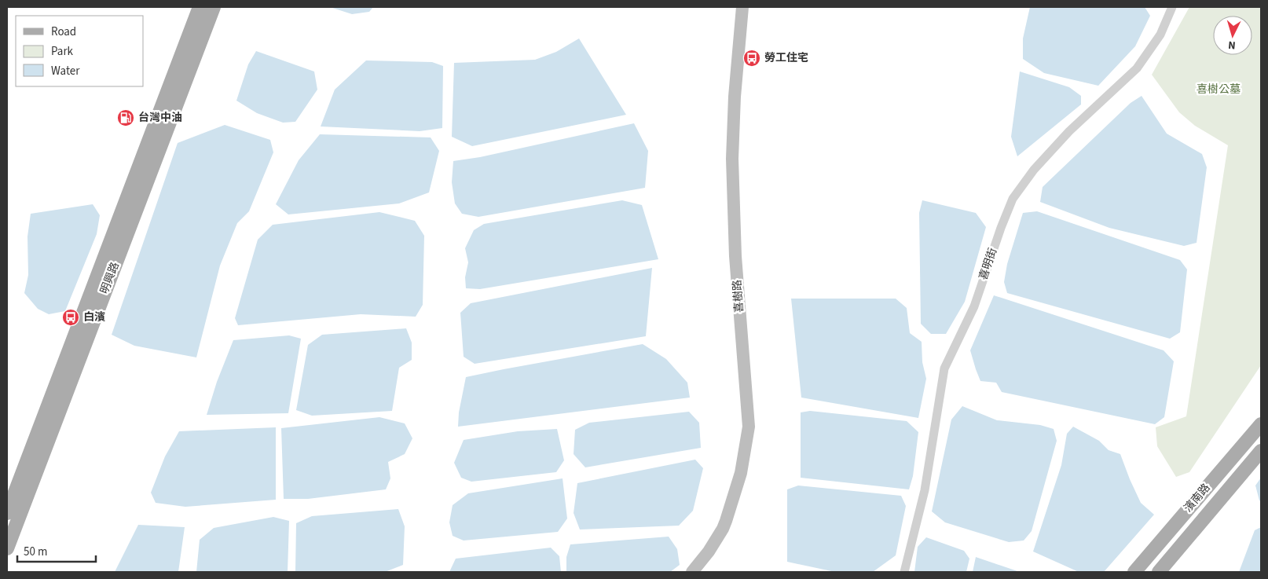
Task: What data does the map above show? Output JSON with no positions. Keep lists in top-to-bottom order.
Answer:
{
  "streets": {
    "main road": ["明興路", "濱南路"],
    "street": ["喜明街", "喜樹路"]
  },
  "parks": ["喜樹公墓"],
  "places": {
    "bus stop": ["勞工住宅", "白濱"],
    "fuel station": ["台灣中油"]
  },
  "legend": ["Road", "Park", "Water"],
  "scale_bar": "50 m",
  "north": "bottom"
}
